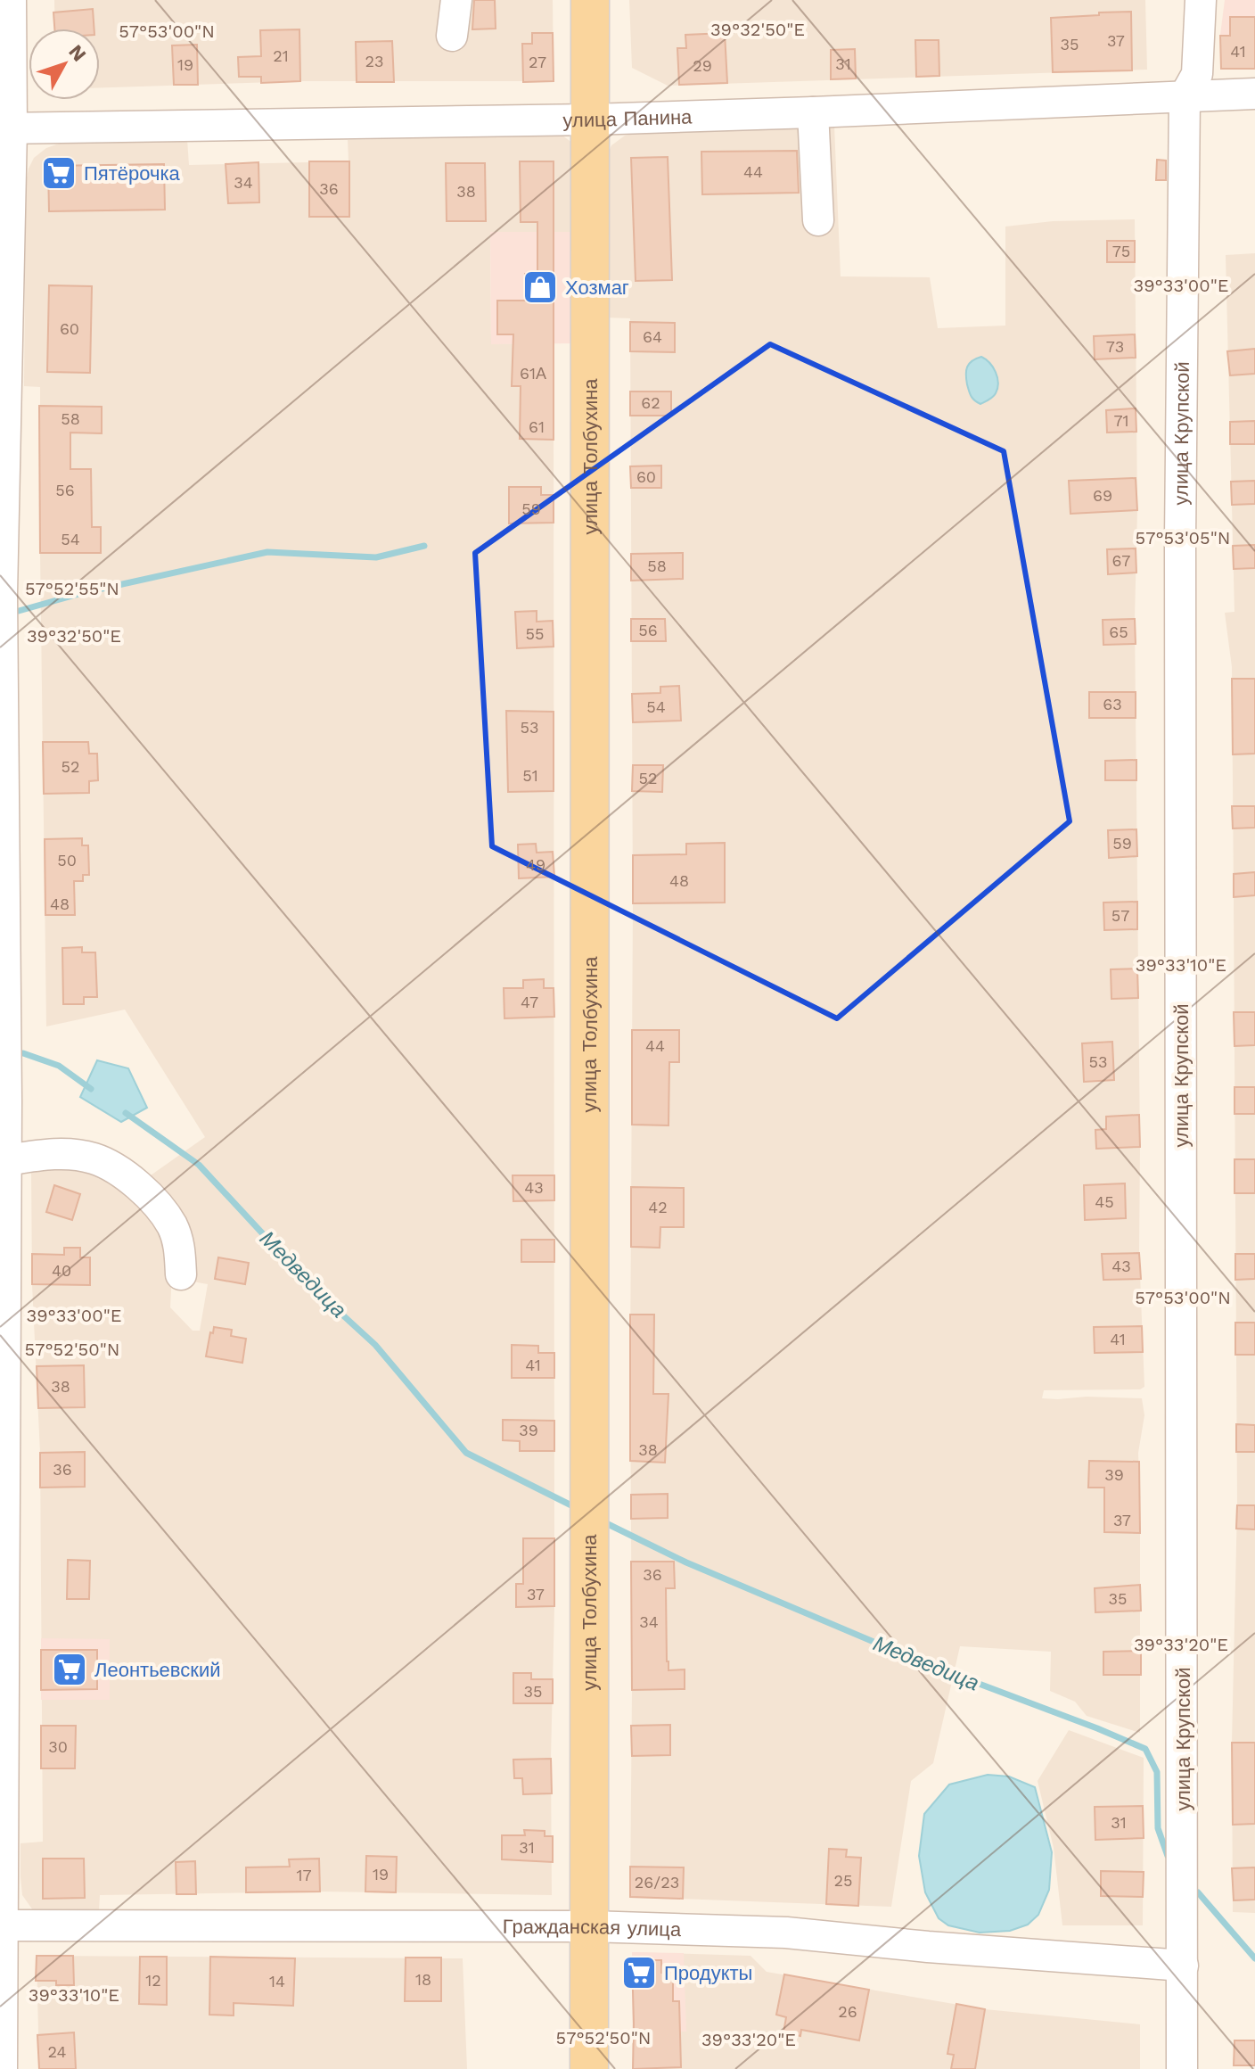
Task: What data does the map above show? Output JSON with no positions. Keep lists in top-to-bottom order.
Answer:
{
  "streets": {
    "main road": ["улица Толбухина"],
    "street": ["улица Панина", "улица Крупской", "Гражданская улица"]
  },
  "crossings": [
    ["улица Панина", "улица Крупской"],
    ["улица Панина", "улица Толбухина"],
    ["улица Крупской", "Гражданская улица"],
    ["улица Толбухина", "Гражданская улица"]
  ],
  "water": ["Медведица"],
  "places": {
    "supermarket": ["Пятёрочка", "Леонтьевский", "Продукты"],
    "shop": ["Хозмаг"]
  },
  "house_numbers": [
    "37",
    "35",
    "41",
    "21",
    "23",
    "27",
    "31",
    "19",
    "29",
    "44",
    "34",
    "36",
    "38",
    "75",
    "60",
    "64",
    "73",
    "61А",
    "62",
    "58",
    "71",
    "61",
    "60",
    "56",
    "69",
    "59",
    "54",
    "67",
    "58",
    "56",
    "65",
    "55",
    "63",
    "54",
    "53",
    "52",
    "51",
    "52",
    "59",
    "50",
    "49",
    "48",
    "48",
    "57",
    "47",
    "44",
    "53",
    "43",
    "45",
    "42",
    "43",
    "40",
    "41",
    "41",
    "38",
    "39",
    "38",
    "36",
    "39",
    "37",
    "36",
    "37",
    "35",
    "34",
    "35",
    "30",
    "31",
    "31",
    "19",
    "17",
    "25",
    "26/23",
    "18",
    "12",
    "14",
    "26",
    "24"
  ],
  "north": "top right",
  "coordinates": [
    "39°32'50\"E",
    "57°53'00\"N",
    "39°33'00\"E",
    "57°53'05\"N",
    "57°52'55\"N",
    "39°33'10\"E",
    "57°52'50\"N",
    "39°33'20\"E"
  ]
}
